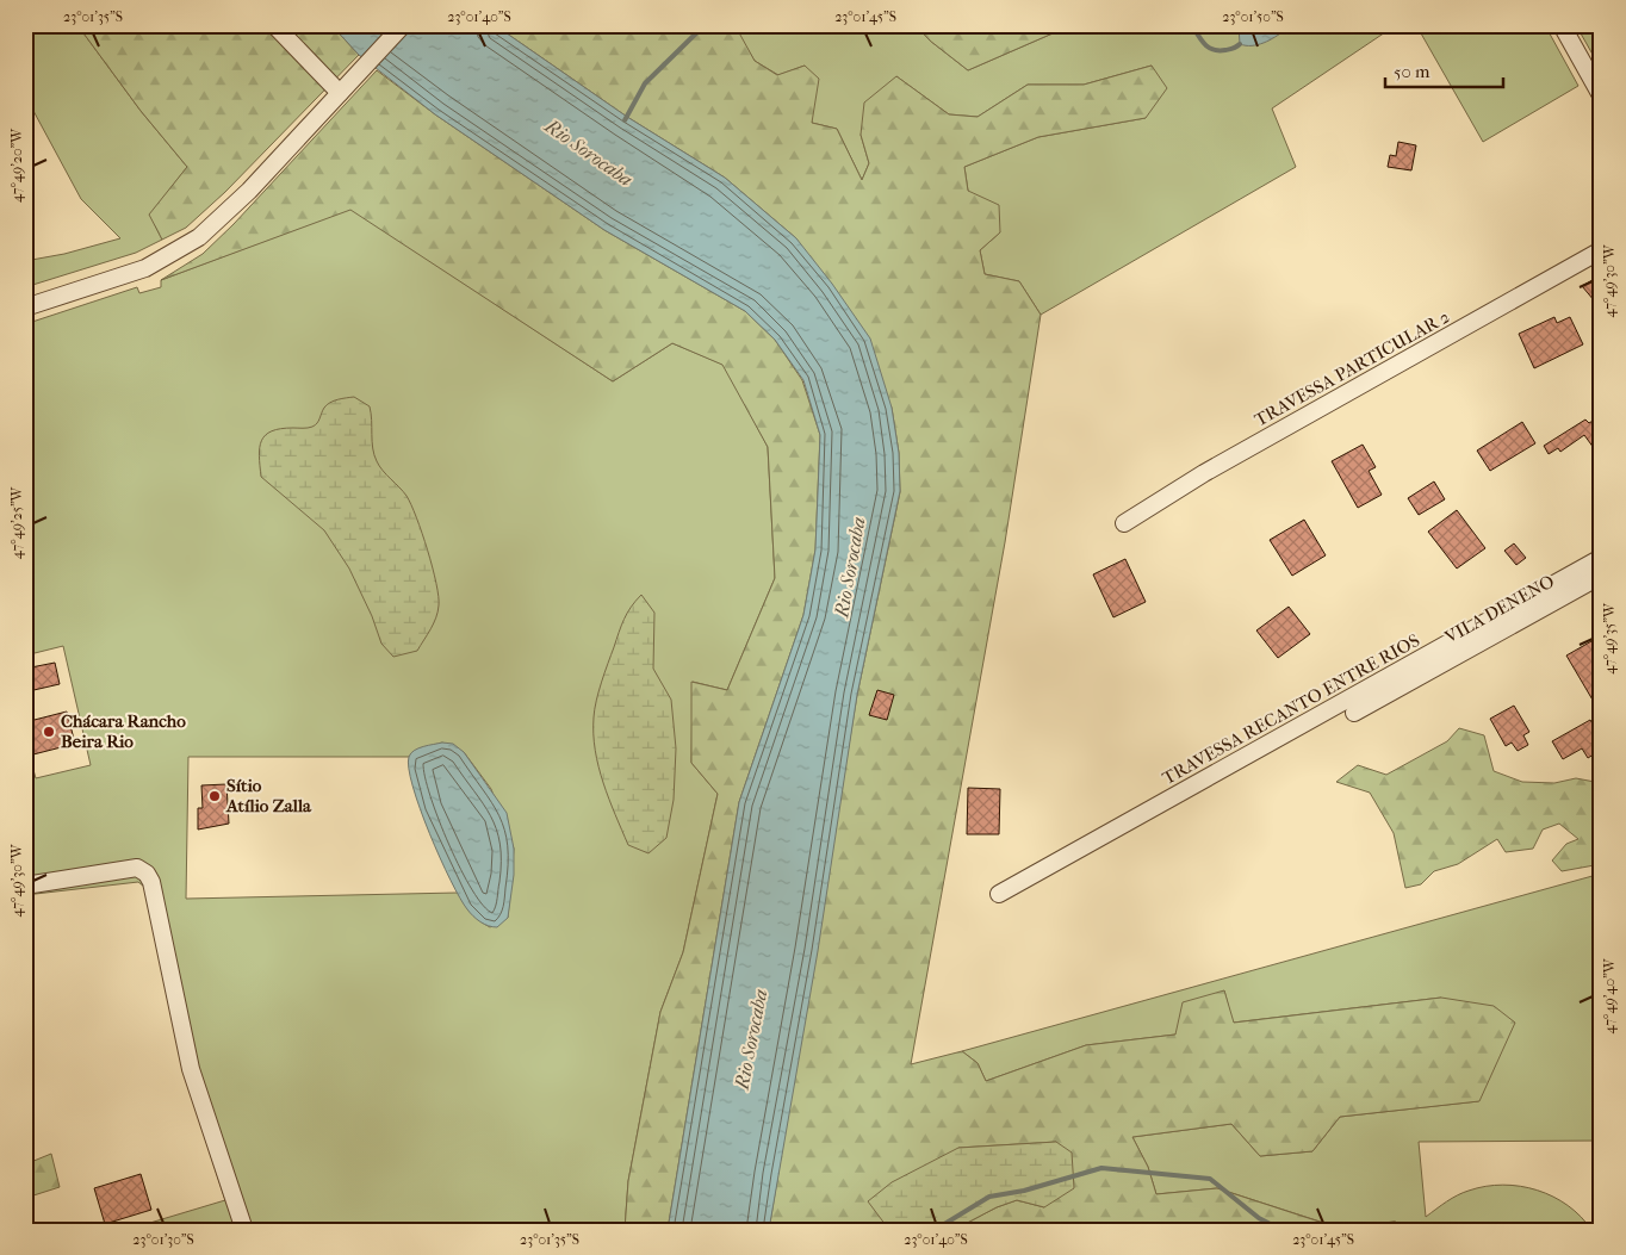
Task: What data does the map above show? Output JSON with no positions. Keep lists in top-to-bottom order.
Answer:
{
  "streets": {
    "street": ["TRAVESSA PARTICULAR 2", "VILA DENENO", "TRAVESSA RECANTO ENTRE RIOS"]
  },
  "water": ["Rio Sorocaba"],
  "places": ["Chácara Rancho Beira Rio", "Sítio Atílio Zalla"],
  "scale_bar": "50 m",
  "coordinates": [
    "23°01'35\"S",
    "23°01'40\"S",
    "23°01'45\"S",
    "23°01'50\"S",
    "47°49'20\"W",
    "47°49'30\"W",
    "47°49'25\"W",
    "47°49'35\"W",
    "47°49'40\"W",
    "23°01'30\"S"
  ]
}
